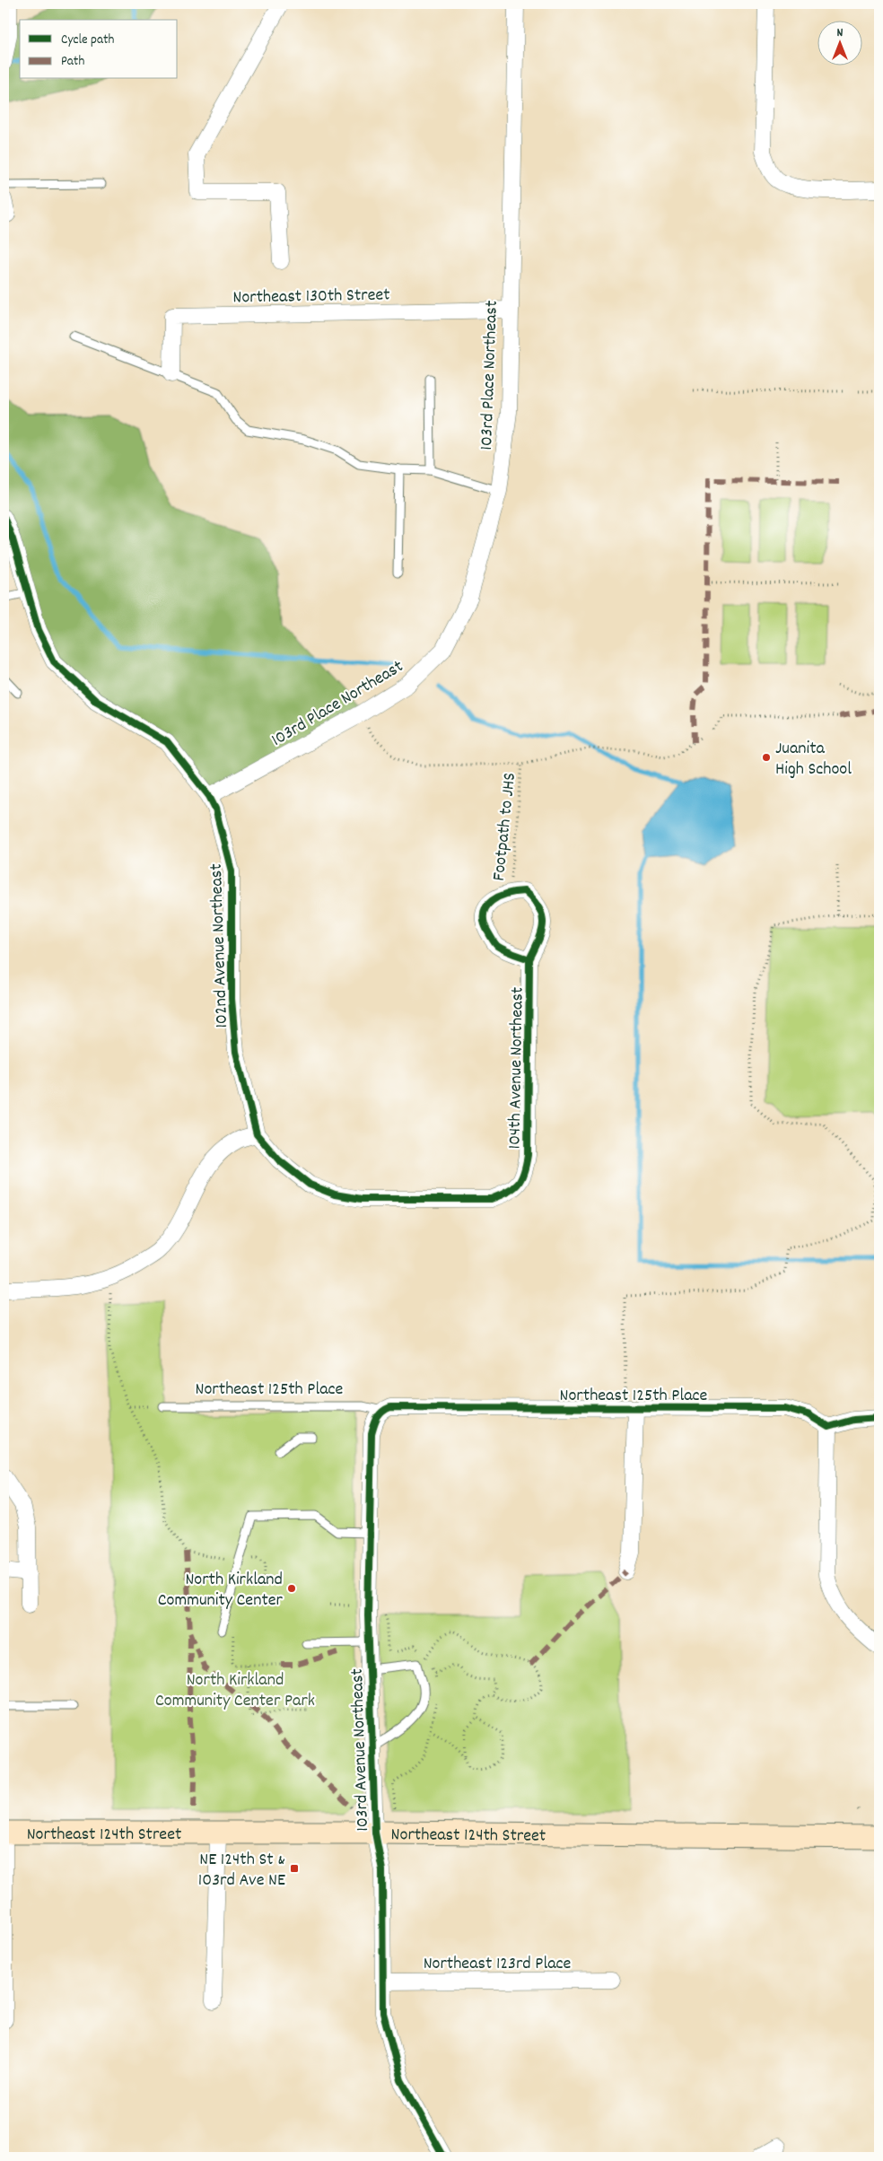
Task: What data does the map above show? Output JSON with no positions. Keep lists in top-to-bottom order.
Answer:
{
  "streets": {
    "main road": ["Northeast 124th Street"],
    "street": [
      "Northeast 130th Street",
      "103rd Place Northeast",
      "102nd Avenue Northeast",
      "104th Avenue Northeast",
      "Northeast 125th Place",
      "103rd Avenue Northeast",
      "Northeast 123rd Place"
    ],
    "path": ["Footpath to JHS"]
  },
  "crossings": [
    ["Northeast 130th Street", "103rd Place Northeast"],
    ["103rd Place Northeast", "102nd Avenue Northeast"],
    ["Footpath to JHS", "104th Avenue Northeast"],
    ["102nd Avenue Northeast", "104th Avenue Northeast"],
    ["Northeast 125th Place", "103rd Avenue Northeast"],
    ["103rd Avenue Northeast", "Northeast 124th Street"],
    ["103rd Avenue Northeast", "Northeast 123rd Place"]
  ],
  "parks": ["North Kirkland Community Center Park"],
  "places": {
    "other": ["Juanita High School", "North Kirkland Community Center"],
    "transit": ["NE 124th St & 103rd Ave NE"]
  },
  "legend": ["Cycle path", "Path"],
  "north": "top"
}
